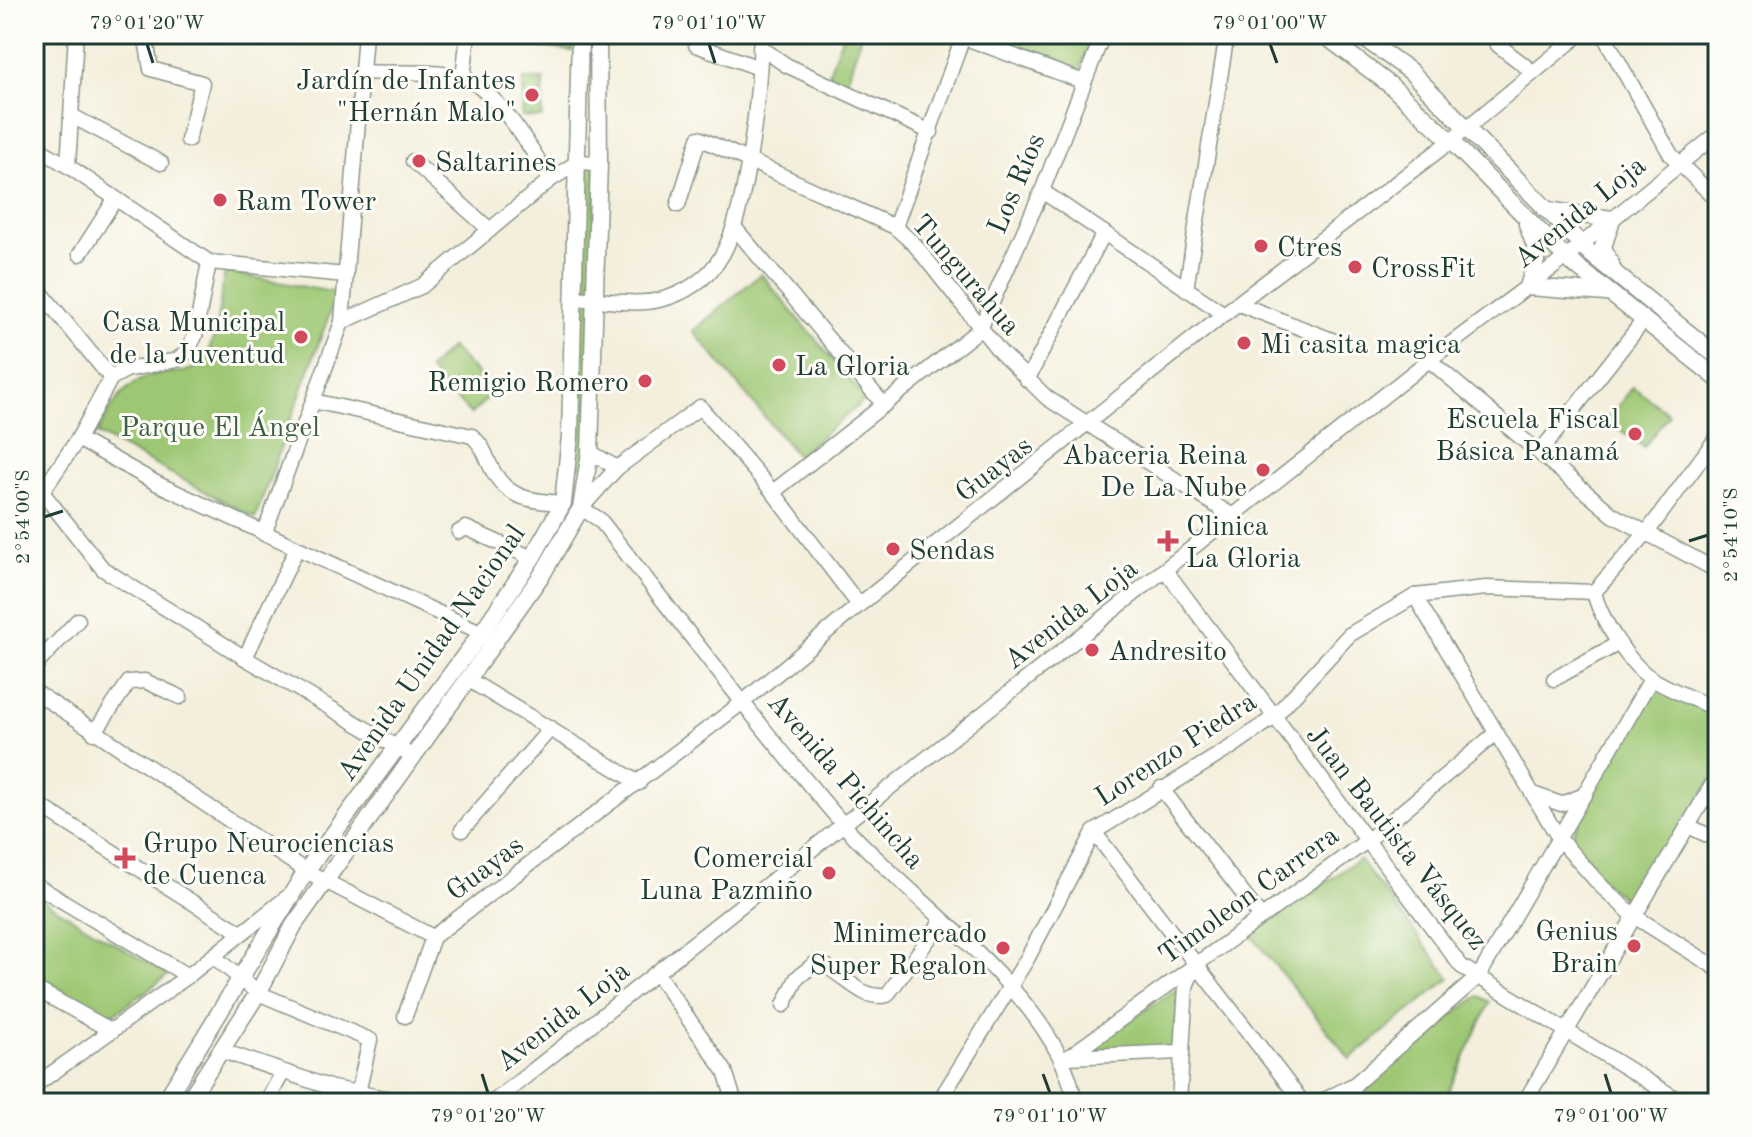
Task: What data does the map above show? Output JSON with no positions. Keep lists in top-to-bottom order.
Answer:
{
  "streets": {
    "main road": ["Avenida Unidad Nacional", "Avenida Pichincha"],
    "street": [
      "Los Ríos",
      "Avenida Loja",
      "Tungurahua",
      "Guayas",
      "Lorenzo Piedra",
      "Juan Bautista Vásquez",
      "Timoleon Carrera"
    ]
  },
  "crossings": [
    ["Los Ríos", "Tungurahua"],
    ["Avenida Loja", "Tungurahua"],
    ["Avenida Loja", "Avenida Pichincha"],
    ["Avenida Loja", "Juan Bautista Vásquez"],
    ["Tungurahua", "Guayas"],
    ["Guayas", "Avenida Pichincha"],
    ["Avenida Unidad Nacional", "Avenida Pichincha"],
    ["Lorenzo Piedra", "Avenida Pichincha"],
    ["Lorenzo Piedra", "Juan Bautista Vásquez"],
    ["Avenida Pichincha", "Timoleon Carrera"],
    ["Juan Bautista Vásquez", "Timoleon Carrera"]
  ],
  "parks": ["Parque El Ángel"],
  "places": {
    "other": [
      "Jardín de Infantes \"Hernán Malo\"",
      "Saltarines",
      "Ram Tower",
      "Ctres",
      "CrossFit",
      "Casa Municipal de la Juventud",
      "Mi casita magica",
      "La Gloria",
      "Remigio Romero",
      "Escuela Fiscal Básica Panamá",
      "Abaceria Reina De La Nube",
      "Sendas",
      "Andresito",
      "Comercial Luna Pazmiño",
      "Genius Brain",
      "Minimercado Super Regalon"
    ],
    "health": ["Clinica La Gloria", "Grupo Neurociencias de Cuenca"]
  },
  "coordinates": [
    "79°01'20\"W",
    "79°01'10\"W",
    "79°01'00\"W",
    "2°54'00\"S",
    "2°54'10\"S"
  ]
}
